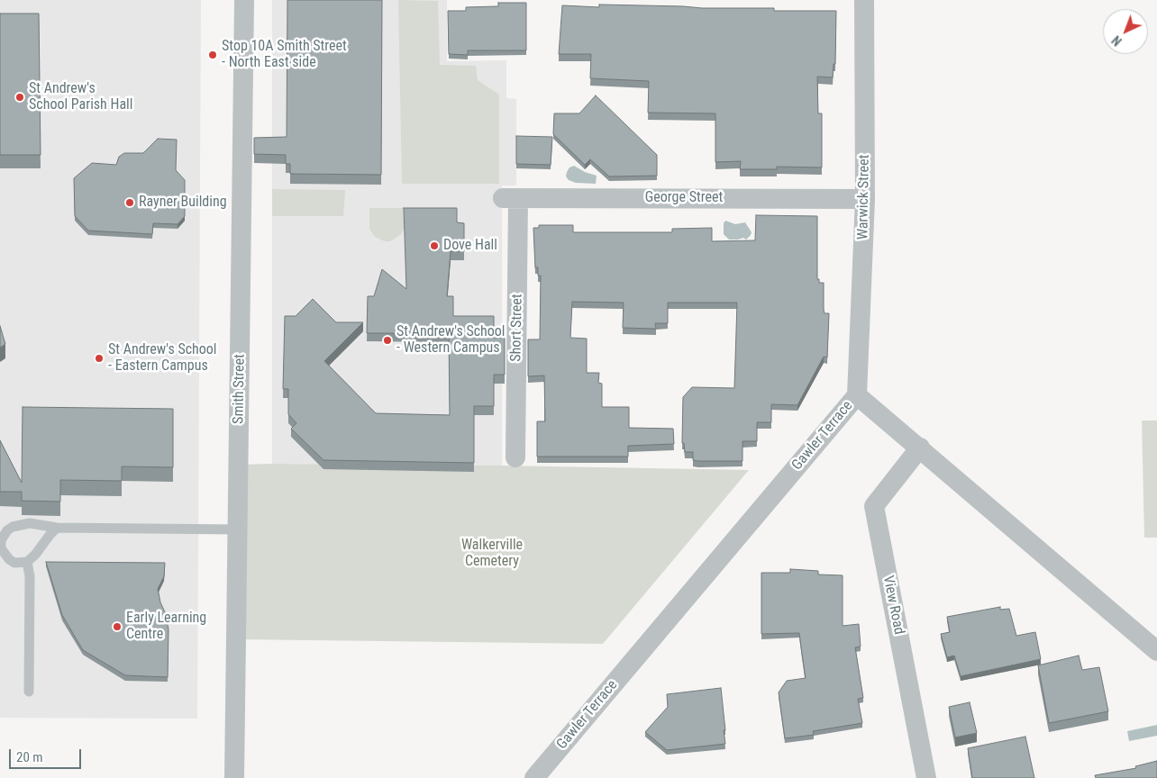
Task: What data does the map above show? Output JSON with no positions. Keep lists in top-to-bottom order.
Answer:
{
  "streets": {
    "street": [
      "Warwick Street",
      "George Street",
      "Short Street",
      "Smith Street",
      "Gawler Terrace",
      "View Road"
    ]
  },
  "crossings": [
    ["Warwick Street", "George Street"],
    ["Warwick Street", "Gawler Terrace"],
    ["George Street", "Short Street"],
    ["Gawler Terrace", "View Road"]
  ],
  "parks": ["Walkerville Cemetery"],
  "places": [
    "Stop 10A Smith Street - North East side",
    "St Andrew's School Parish Hall",
    "Rayner Building",
    "Dove Hall",
    "St Andrew's School - Western Campus",
    "St Andrew's School - Eastern Campus",
    "Early Learning Centre"
  ],
  "scale_bar": "20 m",
  "north": "bottom left"
}
